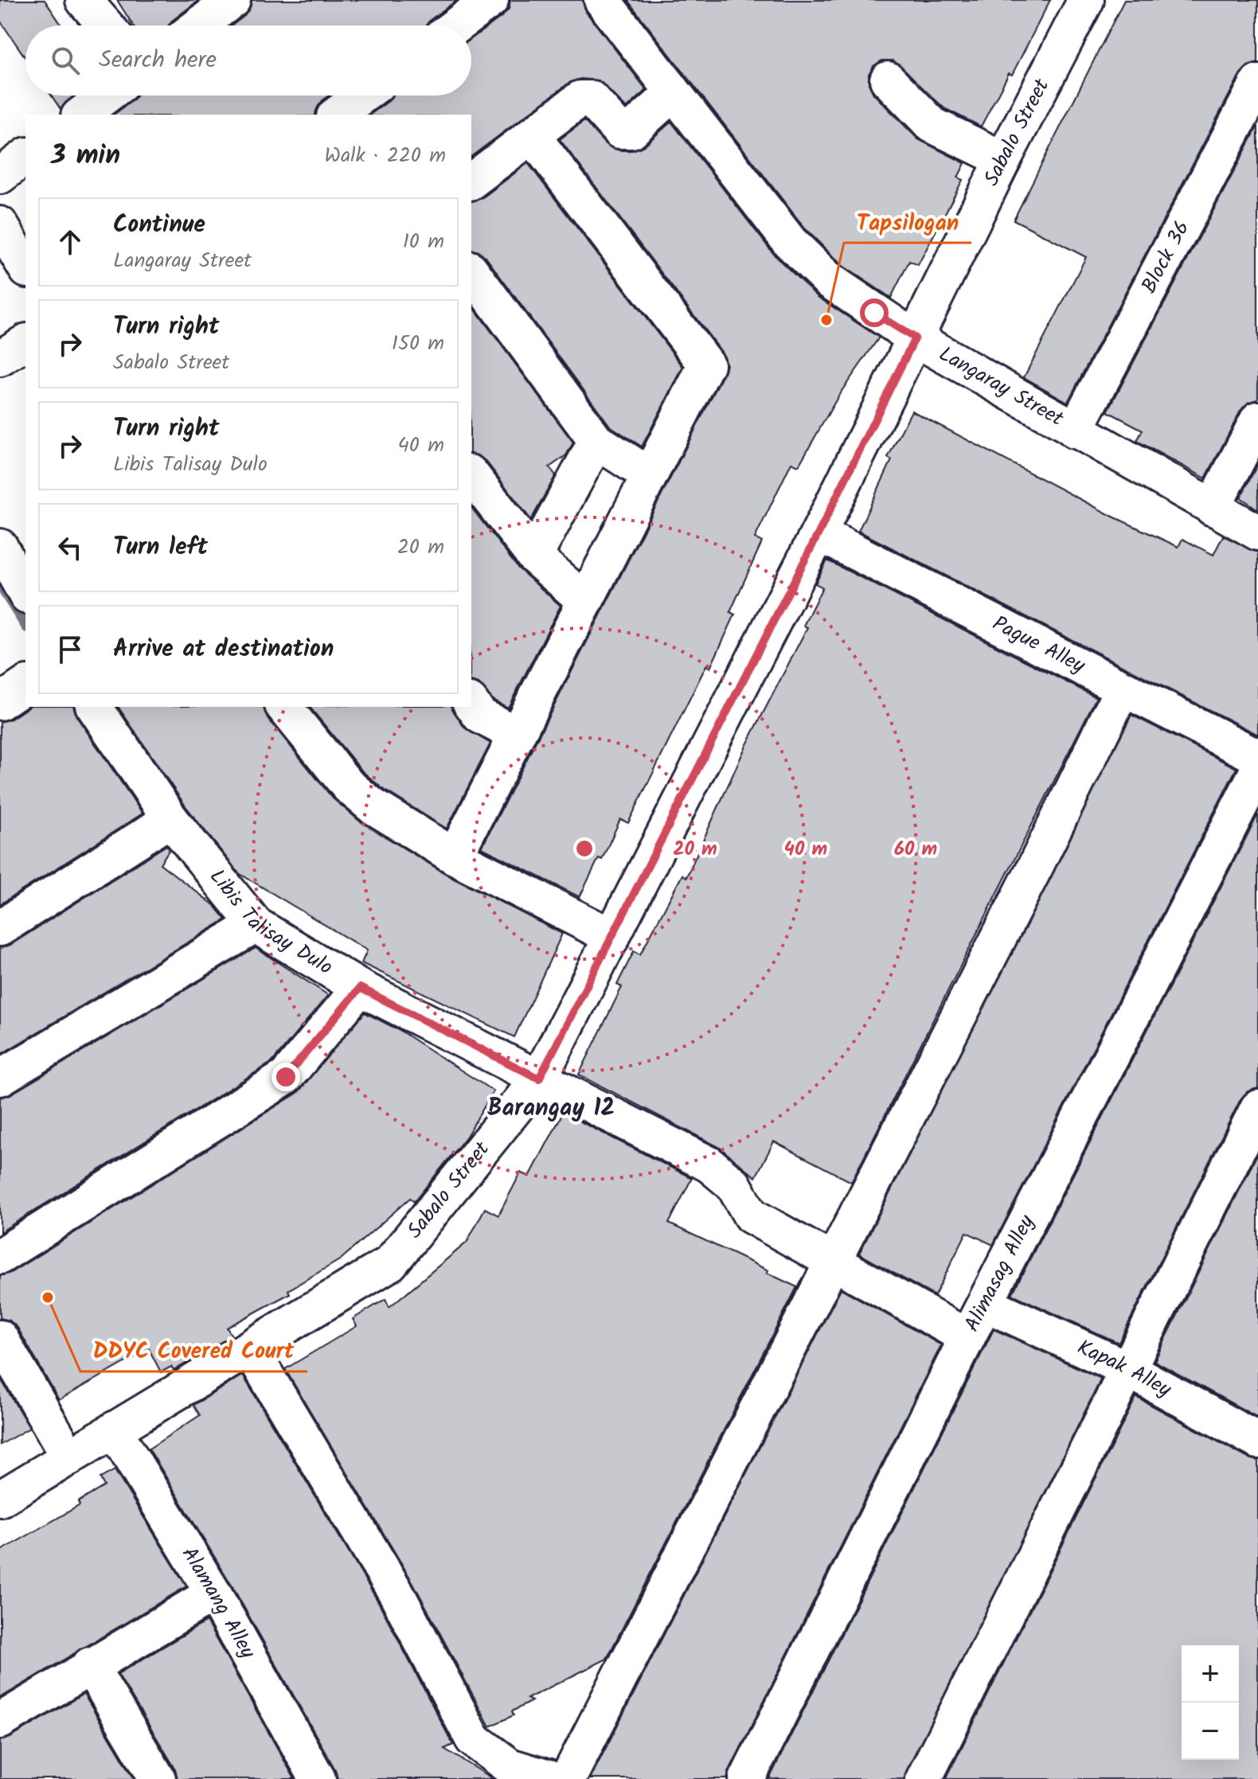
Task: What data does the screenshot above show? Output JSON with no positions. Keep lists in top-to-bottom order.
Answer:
{
  "streets": {
    "street": [
      "Sabalo Street",
      "Block 36",
      "Langaray Street",
      "Pague Alley",
      "Libis Talisay Dulo",
      "Alimasag Alley",
      "Kapak Alley",
      "Alamang Alley"
    ]
  },
  "crossings": [
    ["Sabalo Street", "Langaray Street"],
    ["Sabalo Street", "Pague Alley"],
    ["Sabalo Street", "Libis Talisay Dulo"],
    ["Sabalo Street", "Alamang Alley"],
    ["Block 36", "Langaray Street"],
    ["Libis Talisay Dulo", "Alimasag Alley"],
    ["Alimasag Alley", "Kapak Alley"]
  ],
  "districts": ["Barangay 12"],
  "places": ["Tapsilogan", "DDYC Covered Court"],
  "page": {
    "search": "Search here",
    "heading": ["3 min", "Walk · 220 m"],
    "list": [
      ["Continue", "Langaray Street", "10 m"],
      ["Turn right", "Sabalo Street", "150 m"],
      ["Turn right", "Libis Talisay Dulo", "40 m"],
      ["Turn left", "20 m"],
      "Arrive at destination"
    ],
    "map_buttons": ["+", "−"]
  },
  "rings": ["20 m", "40 m", "60 m"]
}
